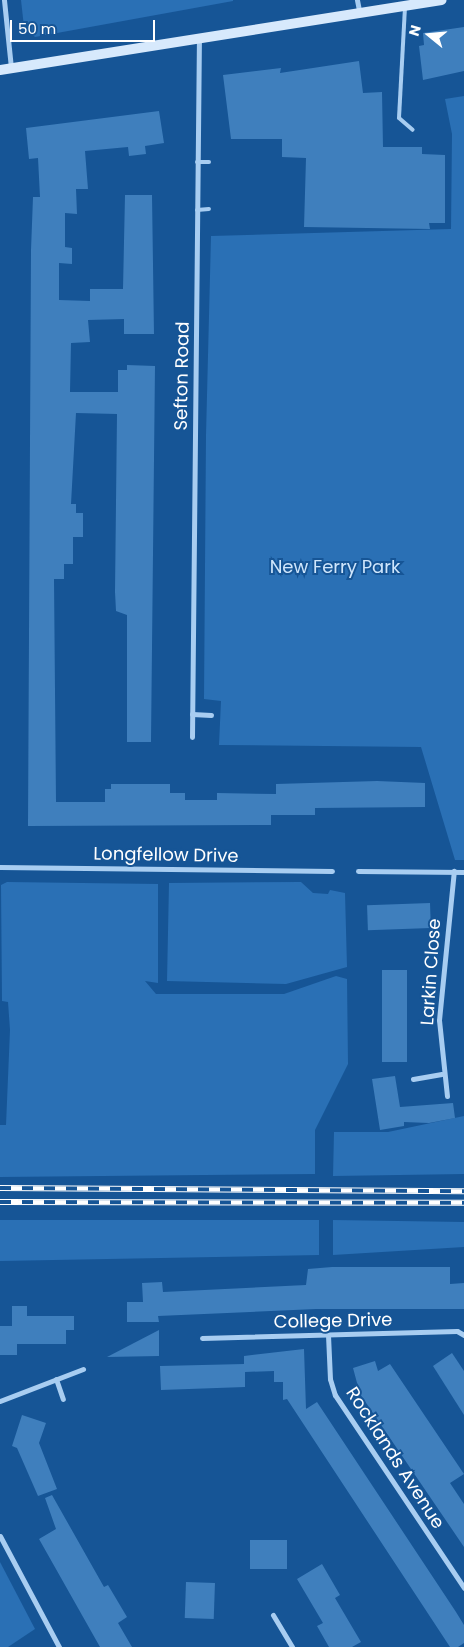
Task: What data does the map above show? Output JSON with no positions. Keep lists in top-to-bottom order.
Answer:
{
  "streets": {
    "street": [
      "Sefton Road",
      "Longfellow Drive",
      "Larkin Close",
      "College Drive",
      "Rocklands Avenue"
    ]
  },
  "crossings": [
    ["College Drive", "Rocklands Avenue"]
  ],
  "parks": ["New Ferry Park"],
  "scale_bar": "50 m",
  "north": "left"
}
